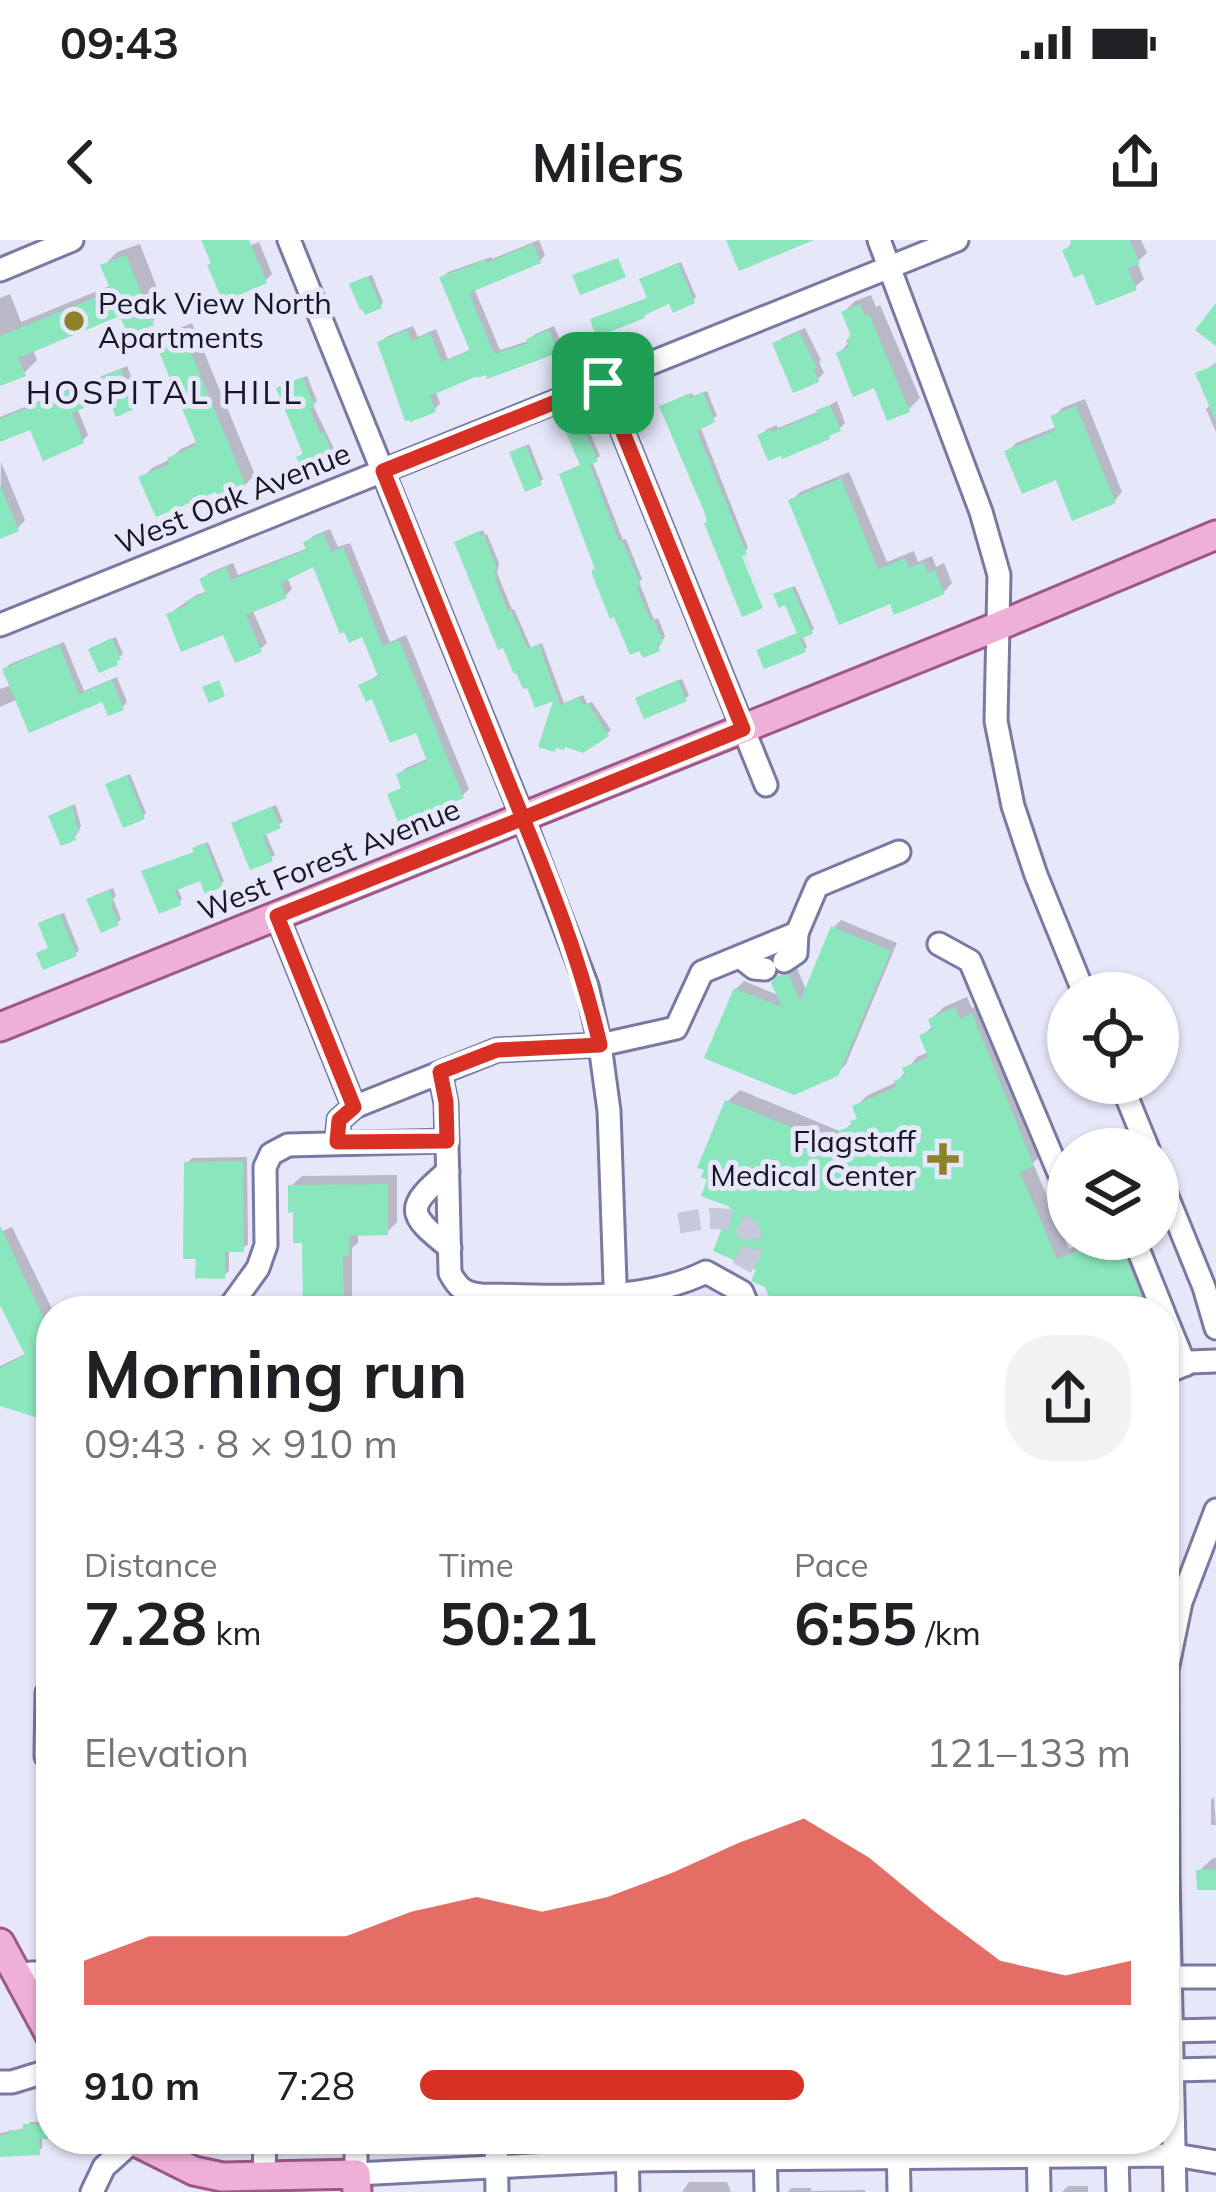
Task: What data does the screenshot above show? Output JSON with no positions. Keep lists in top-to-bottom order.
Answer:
{
  "streets": {
    "main road": ["West Forest Avenue"],
    "street": ["West Oak Avenue"]
  },
  "districts": ["HOSPITAL HILL"],
  "places": {
    "other": ["Peak View North Apartments"],
    "health": ["Flagstaff Medical Center"]
  },
  "page": {
    "status": "09:43",
    "header": "Milers",
    "heading": ["Morning run", "09:43 · 8 × 910 m"],
    "stats": [
      ["Distance", "7.28 km"],
      ["Time", "50:21"],
      ["Pace", "6:55 /km"]
    ],
    "chart": ["Elevation", "121–133 m"],
    "list": [
      {
        "name": "910 m",
        "note": "7:28"
      }
    ]
  }
}
